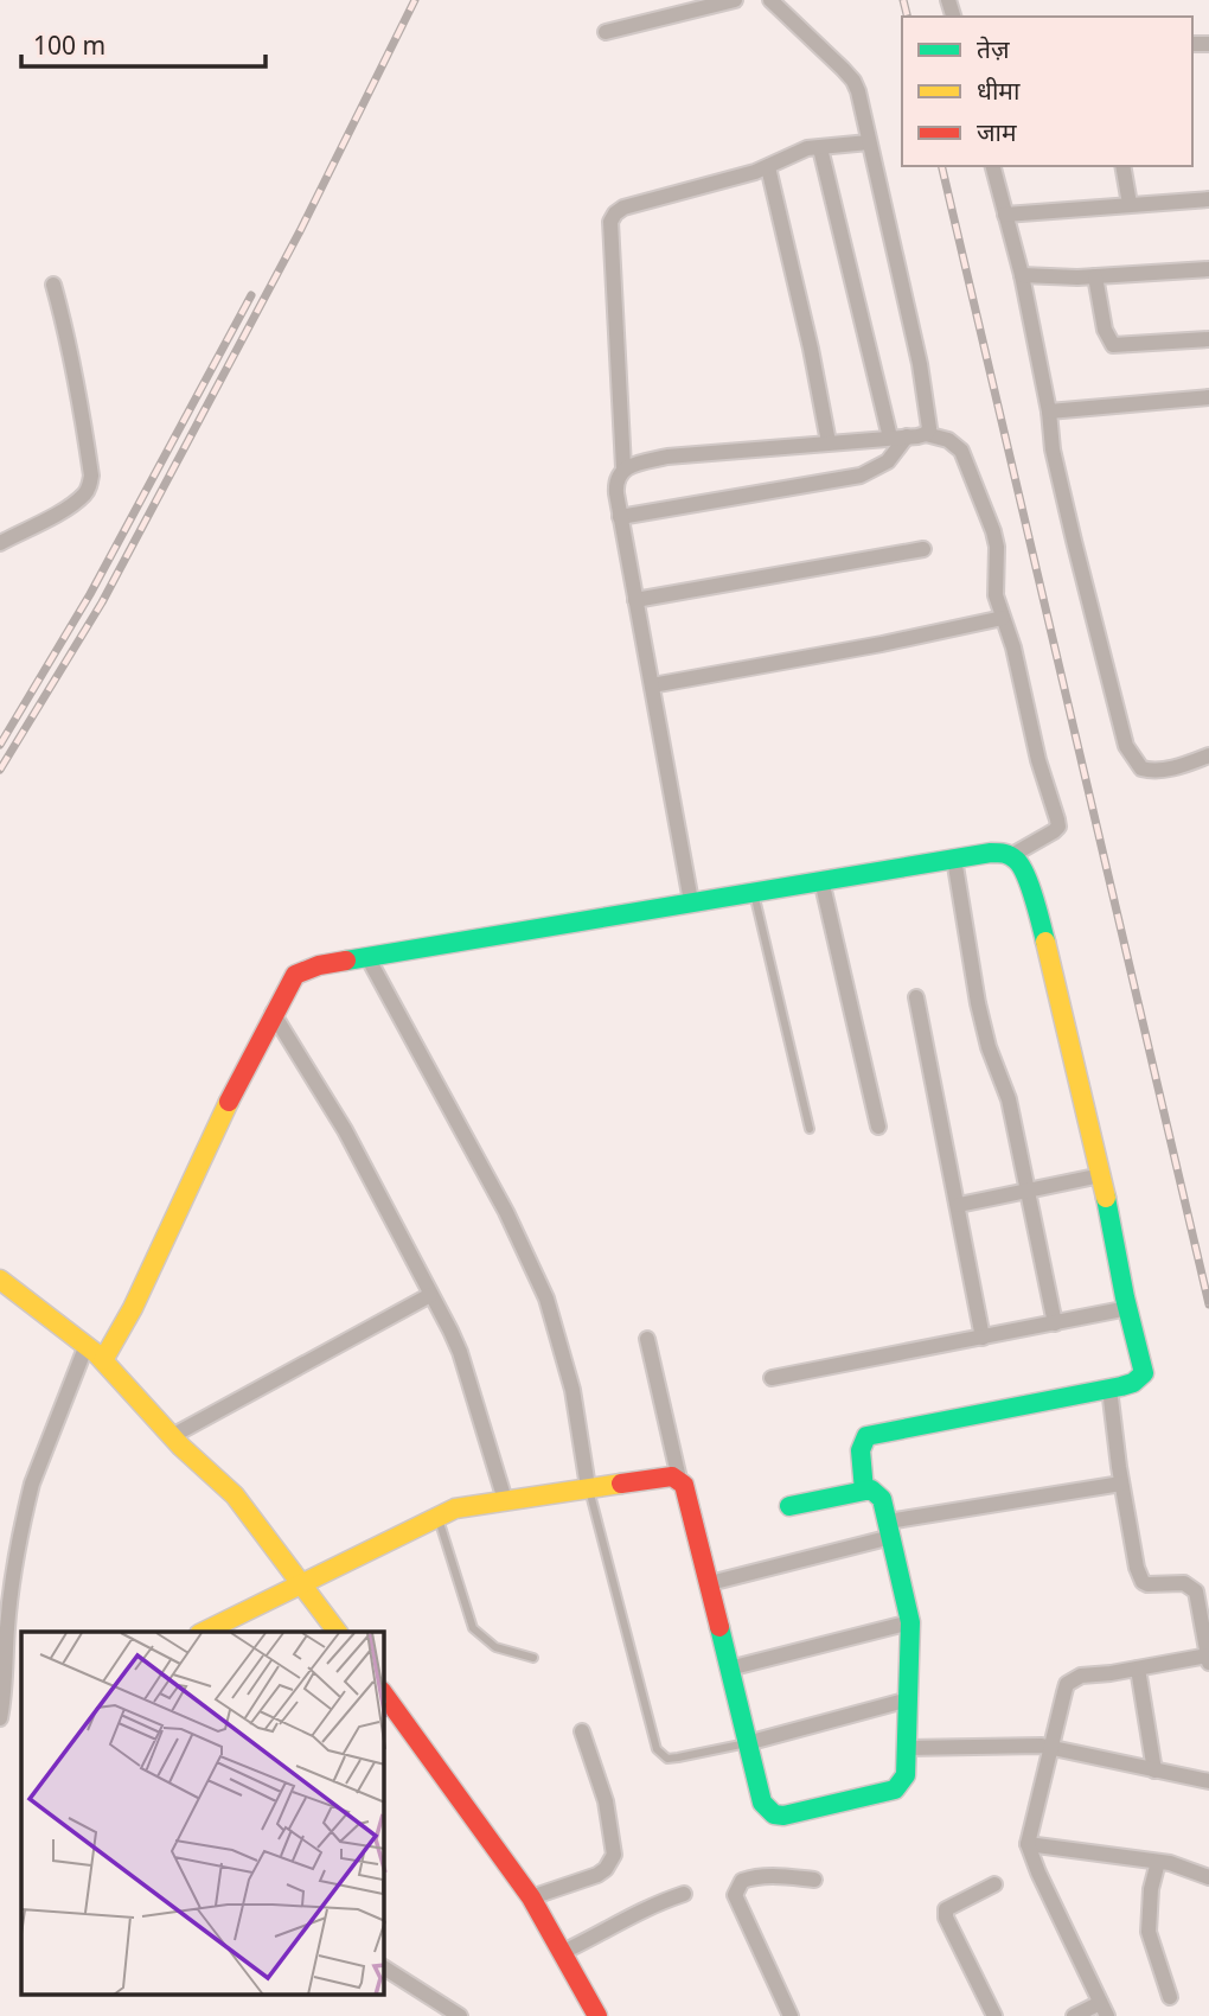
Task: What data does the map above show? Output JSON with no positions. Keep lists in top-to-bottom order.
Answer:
{
  "legend": ["तेज़", "धीमा", "जाम"],
  "scale_bar": "100 m"
}
